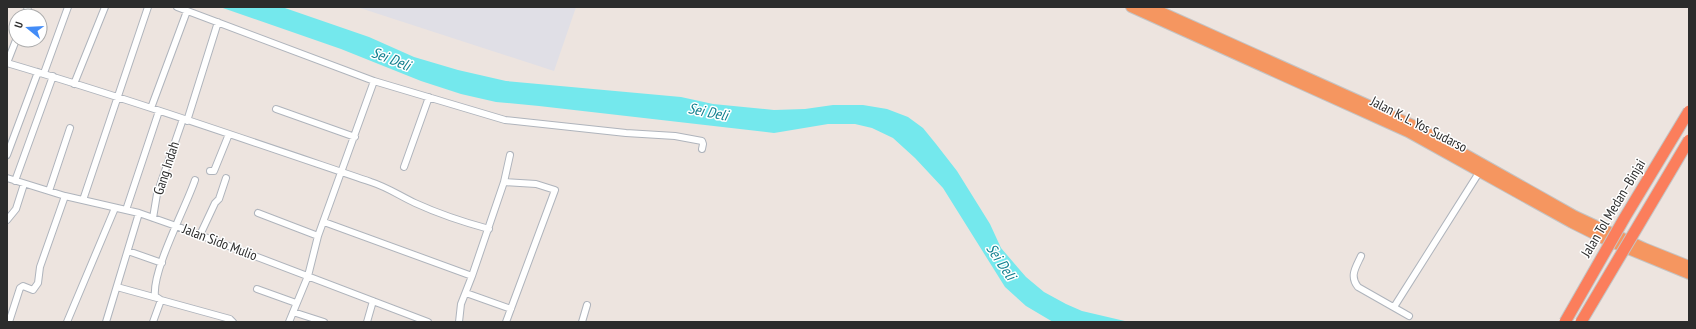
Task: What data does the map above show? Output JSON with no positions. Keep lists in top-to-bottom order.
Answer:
{
  "streets": {
    "highway": ["Jalan K. L. Yos Sudarso", "Jalan Tol Medan–Binjai"],
    "street": ["Gang Indah", "Jalan Sido Mulio"]
  },
  "crossings": [
    ["Gang Indah", "Jalan Sido Mulio"]
  ],
  "water": ["Sei Deli"],
  "north": "left"
}
